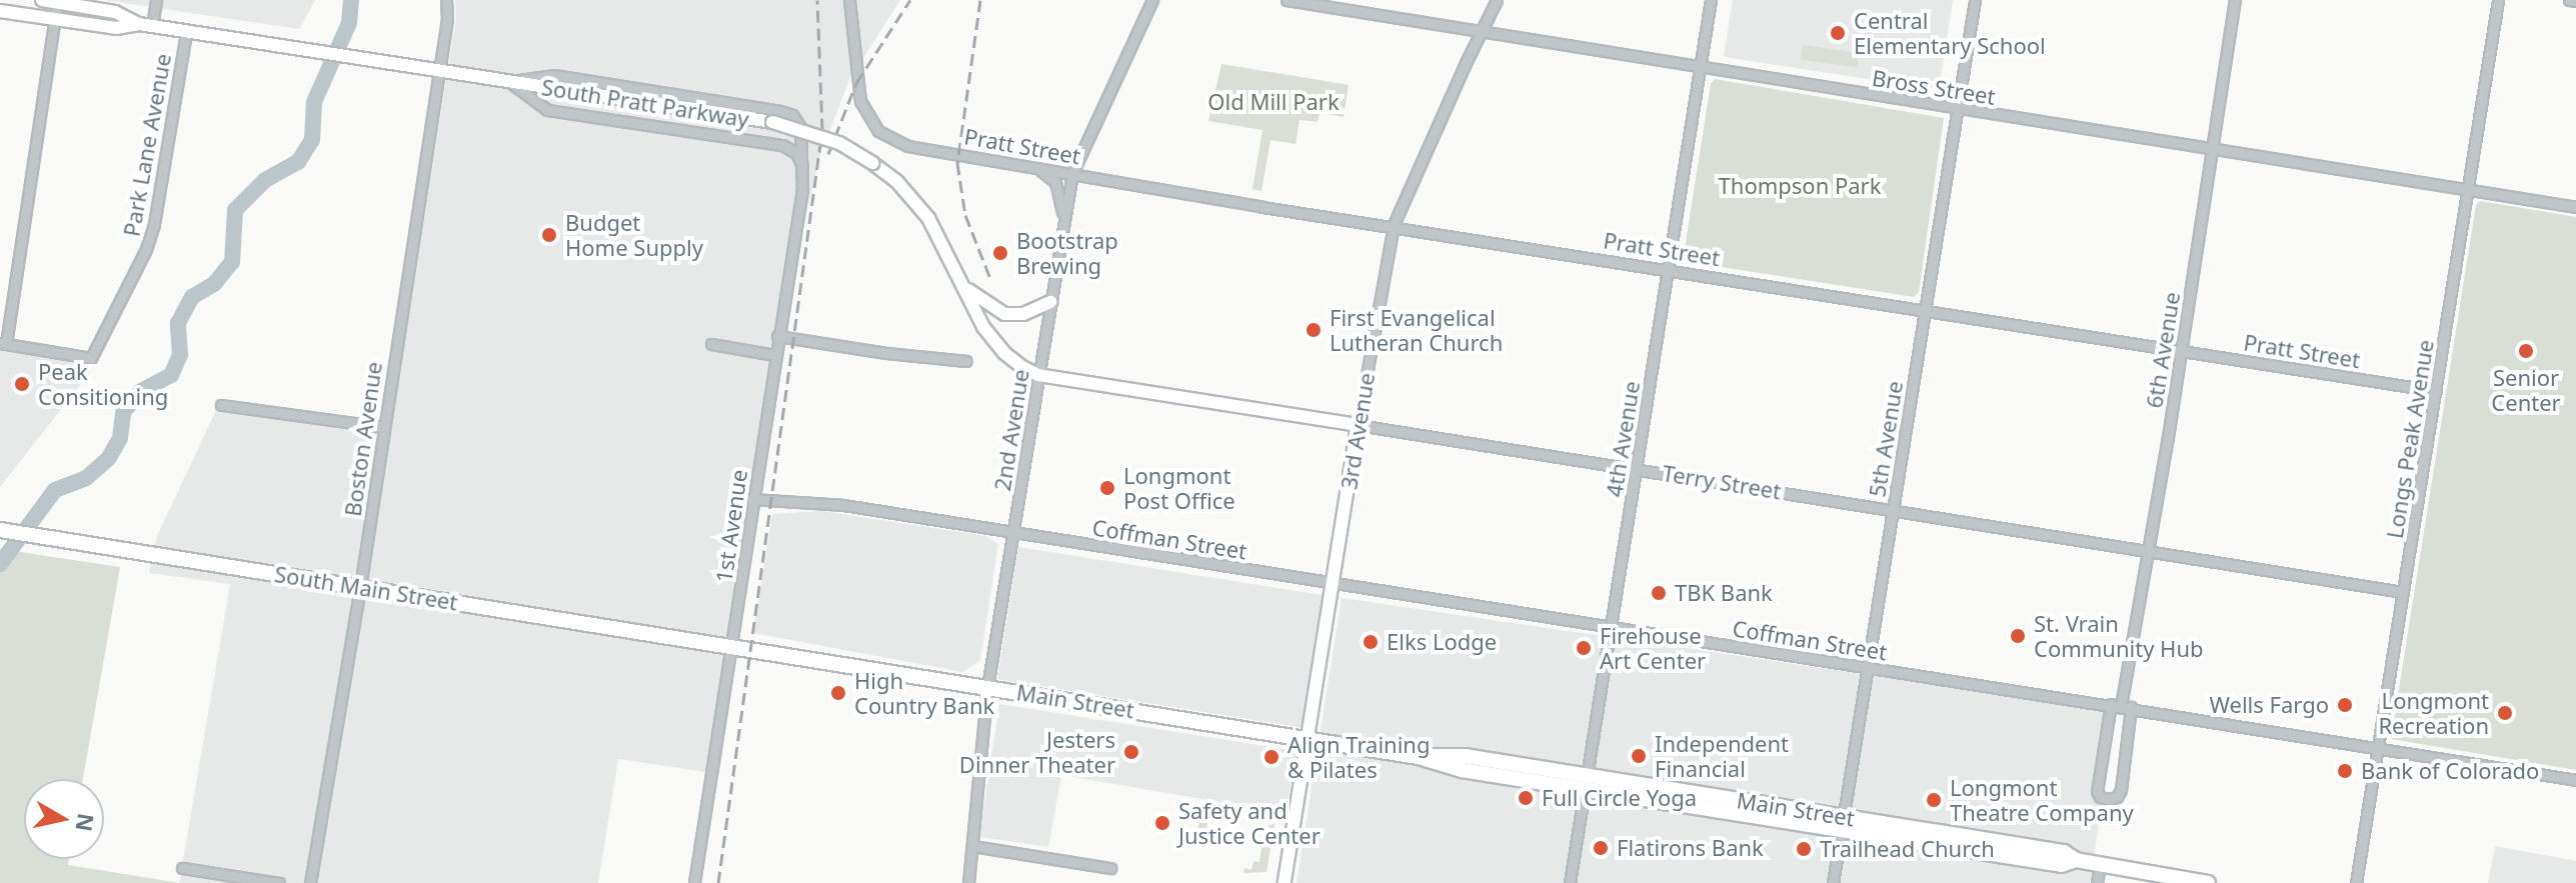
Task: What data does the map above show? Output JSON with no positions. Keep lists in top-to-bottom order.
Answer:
{
  "streets": {
    "highway": ["South Main Street", "Main Street"],
    "main road": ["South Pratt Parkway", "3rd Avenue", "Terry Street"],
    "street": [
      "Bross Street",
      "Park Lane Avenue",
      "Pratt Street",
      "6th Avenue",
      "2nd Avenue",
      "Boston Avenue",
      "4th Avenue",
      "5th Avenue",
      "Longs Peak Avenue",
      "1st Avenue",
      "Coffman Street"
    ]
  },
  "crossings": [
    ["Bross Street", "6th Avenue"],
    ["Bross Street", "3rd Avenue"],
    ["Bross Street", "4th Avenue"],
    ["Bross Street", "5th Avenue"],
    ["Bross Street", "Longs Peak Avenue"],
    ["South Pratt Parkway", "Park Lane Avenue"],
    ["South Pratt Parkway", "2nd Avenue"],
    ["South Pratt Parkway", "Boston Avenue"],
    ["South Pratt Parkway", "Terry Street"],
    ["South Pratt Parkway", "1st Avenue"],
    ["Pratt Street", "6th Avenue"],
    ["Pratt Street", "2nd Avenue"],
    ["Pratt Street", "3rd Avenue"],
    ["Pratt Street", "4th Avenue"],
    ["Pratt Street", "5th Avenue"],
    ["Pratt Street", "Longs Peak Avenue"],
    ["6th Avenue", "Terry Street"],
    ["6th Avenue", "Coffman Street"],
    ["2nd Avenue", "Terry Street"],
    ["2nd Avenue", "Coffman Street"],
    ["2nd Avenue", "Main Street"],
    ["3rd Avenue", "Terry Street"],
    ["3rd Avenue", "Coffman Street"],
    ["3rd Avenue", "Main Street"],
    ["Boston Avenue", "South Main Street"],
    ["4th Avenue", "Terry Street"],
    ["4th Avenue", "Coffman Street"],
    ["4th Avenue", "Main Street"],
    ["5th Avenue", "Terry Street"],
    ["5th Avenue", "Coffman Street"],
    ["5th Avenue", "Main Street"],
    ["Longs Peak Avenue", "Terry Street"],
    ["Longs Peak Avenue", "Coffman Street"],
    ["1st Avenue", "Coffman Street"],
    ["1st Avenue", "South Main Street"],
    ["1st Avenue", "Main Street"],
    ["South Main Street", "Main Street"]
  ],
  "parks": ["Old Mill Park", "Thompson Park"],
  "places": [
    "Central Elementary School",
    "Budget Home Supply",
    "Bootstrap Brewing",
    "First Evangelical Lutheran Church",
    "Senior Center",
    "Peak Consitioning",
    "Longmont Post Office",
    "TBK Bank",
    "St. Vrain Community Hub",
    "Elks Lodge",
    "Firehouse Art Center",
    "High Country Bank",
    "Wells Fargo",
    "Longmont Recreation",
    "Jesters Dinner Theater",
    "Independent Financial",
    "Align Training & Pilates",
    "Bank of Colorado",
    "Full Circle Yoga",
    "Longmont Theatre Company",
    "Safety and Justice Center",
    "Flatirons Bank",
    "Trailhead Church"
  ],
  "north": "right"
}
